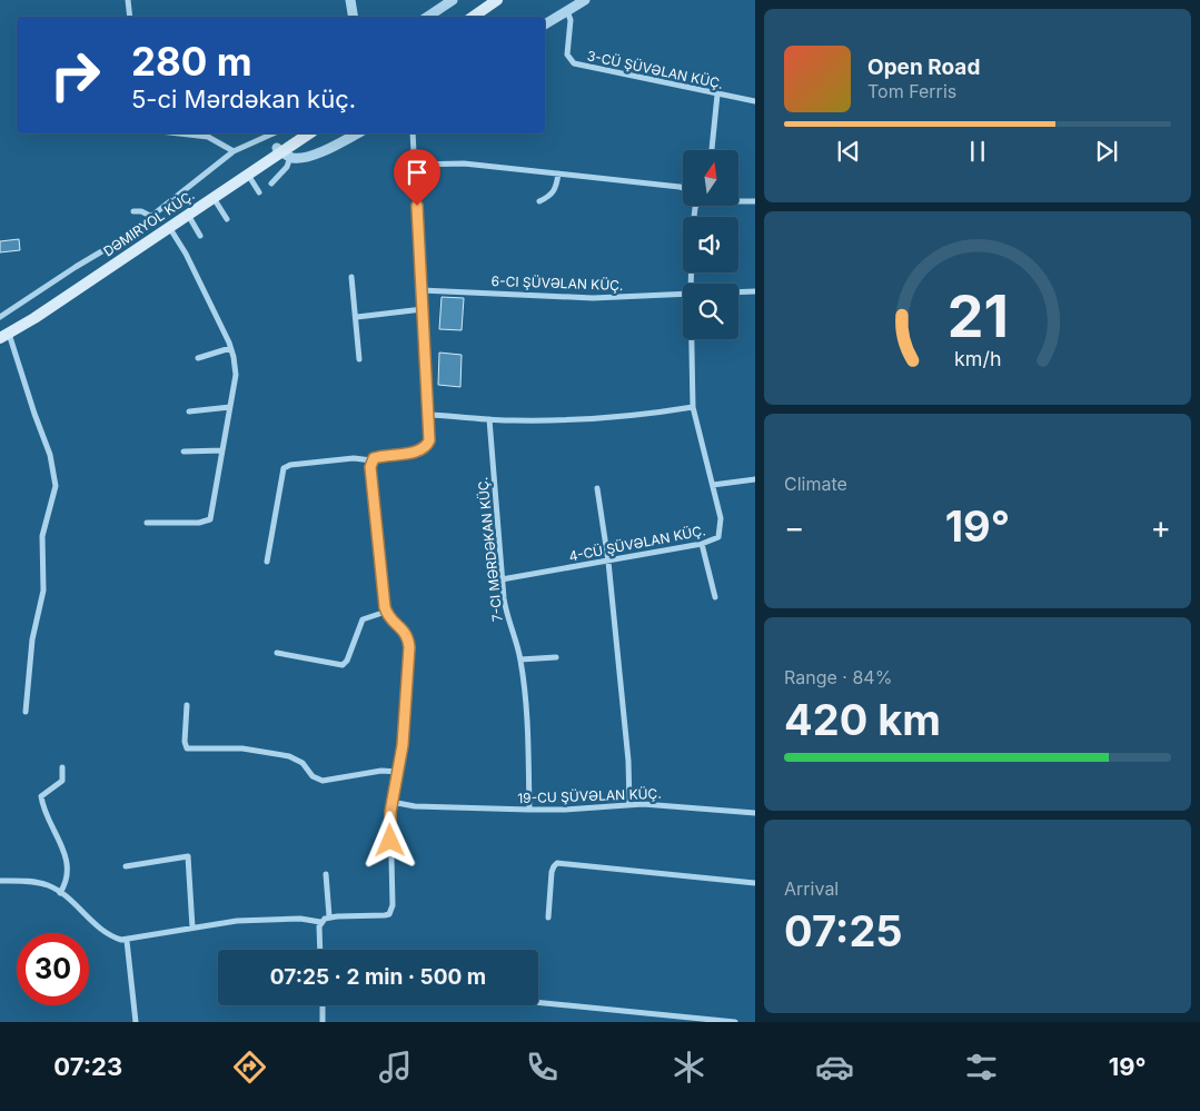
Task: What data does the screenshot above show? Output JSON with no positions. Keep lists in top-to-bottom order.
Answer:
{
  "streets": {
    "main road": ["DƏMIRYOL KÜÇ."],
    "street": [
      "3-CÜ ŞÜVƏLAN KÜÇ.",
      "4-CÜ ŞÜVƏLAN KÜÇ.",
      "7-CI MƏRDƏKAN KÜÇ.",
      "19-CU ŞÜVƏLAN KÜÇ."
    ]
  },
  "crossings": [
    ["4-CÜ ŞÜVƏLAN KÜÇ.", "7-CI MƏRDƏKAN KÜÇ."],
    ["7-CI MƏRDƏKAN KÜÇ.", "19-CU ŞÜVƏLAN KÜÇ."]
  ],
  "north": "top",
  "page": {
    "turn": ["280 m", "5-ci Mərdəkan küç."],
    "song": ["Open Road", "Tom Ferris"],
    "tile": [
      "Climate",
      ["Range · 84%", "420 km"],
      ["Arrival", "07:25"]
    ],
    "heat": ["−", "19°", "+"],
    "limit": "30",
    "trip": "07:25 · 2 min · 500 m",
    "tabs": ["07:23", "19°"],
    "gauge": ["21", "km/h"]
  }
}
